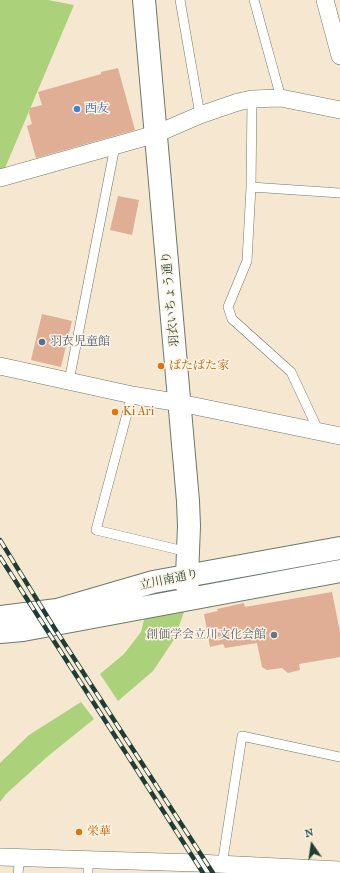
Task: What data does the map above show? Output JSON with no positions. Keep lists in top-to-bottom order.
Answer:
{
  "streets": {
    "street": ["羽衣いちょう通り", "立川南通り"]
  },
  "crossings": [
    ["羽衣いちょう通り", "立川南通り"]
  ],
  "places": [
    "西友",
    "羽衣児童館",
    "ぱたぱた家",
    "Ki Ari",
    "創価学会立川文化会館",
    "栄華"
  ],
  "north": "top"
}
